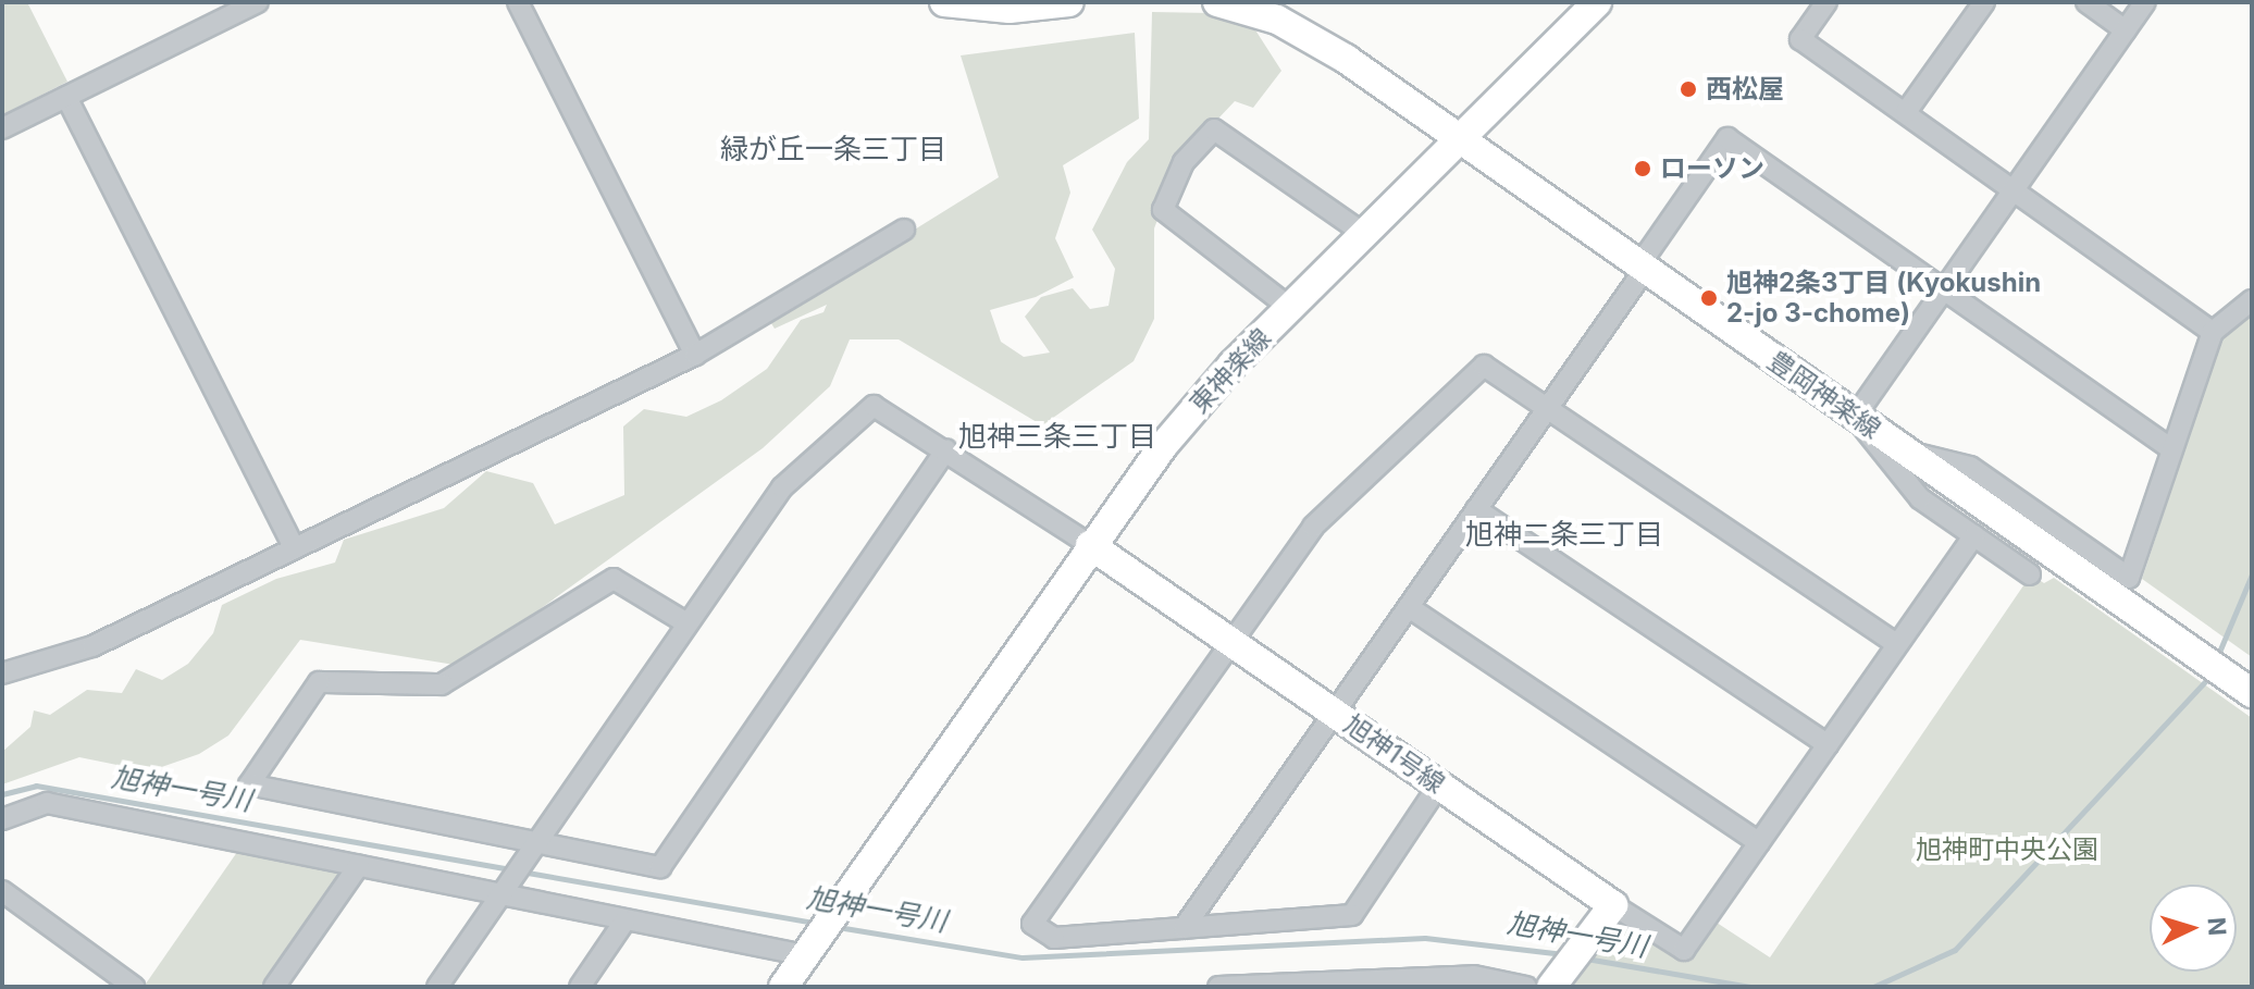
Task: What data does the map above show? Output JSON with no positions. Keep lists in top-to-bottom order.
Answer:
{
  "streets": {
    "main road": ["東神楽線", "豊岡神楽線", "旭神1号線"]
  },
  "crossings": [
    ["東神楽線", "豊岡神楽線"],
    ["東神楽線", "旭神1号線"]
  ],
  "districts": ["緑が丘一条三丁目", "旭神三条三丁目", "旭神二条三丁目"],
  "water": ["旭神一号川"],
  "parks": ["旭神町中央公園"],
  "places": ["西松屋", "ローソン", "旭神2条3丁目 (Kyokushin 2-jo 3-chome)"],
  "north": "right"
}
